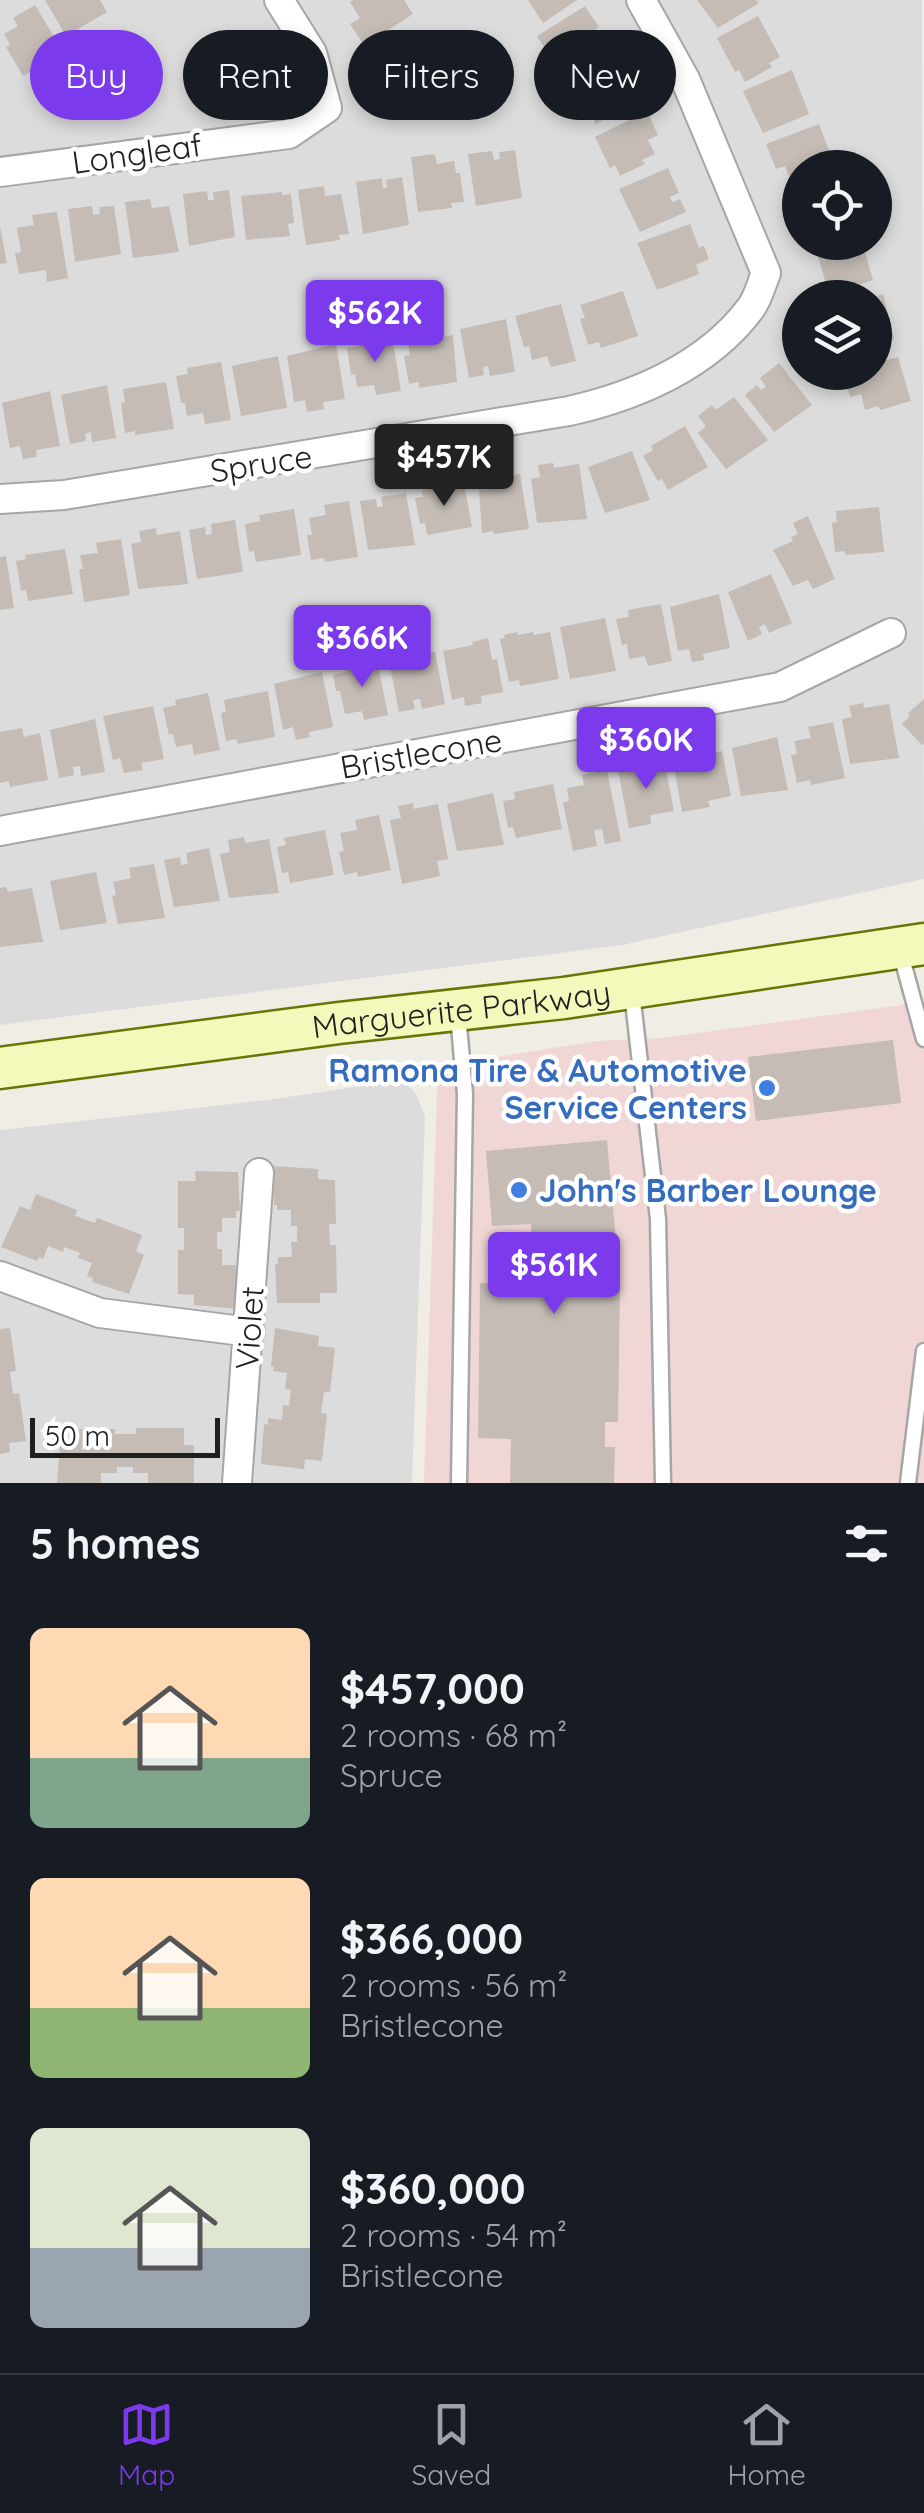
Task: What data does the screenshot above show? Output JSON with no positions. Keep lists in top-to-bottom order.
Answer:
{
  "streets": {
    "main road": ["Marguerite Parkway"],
    "street": [
      "Longleaf",
      "Spruce",
      "Bristlecone",
      "Violet"
    ]
  },
  "places": ["Ramona Tire & Automotive Service Centers", "John's Barber Lounge"],
  "scale_bar": "50 m",
  "page": {
    "chip": [
      "Buy",
      "Rent",
      "Filters",
      "New"
    ],
    "price": [
      "$562K",
      "$457K",
      "$366K",
      "$360K",
      "$561K"
    ],
    "scale": "50 m",
    "heading": "5 homes",
    "list": [
      {
        "name": "$457,000",
        "note": "2 rooms · 68 m² · Spruce"
      },
      {
        "name": "$366,000",
        "note": "2 rooms · 56 m² · Bristlecone"
      },
      {
        "name": "$360,000",
        "note": "2 rooms · 54 m² · Bristlecone"
      }
    ],
    "tabs": ["Map", "Saved", "Home"]
  }
}
